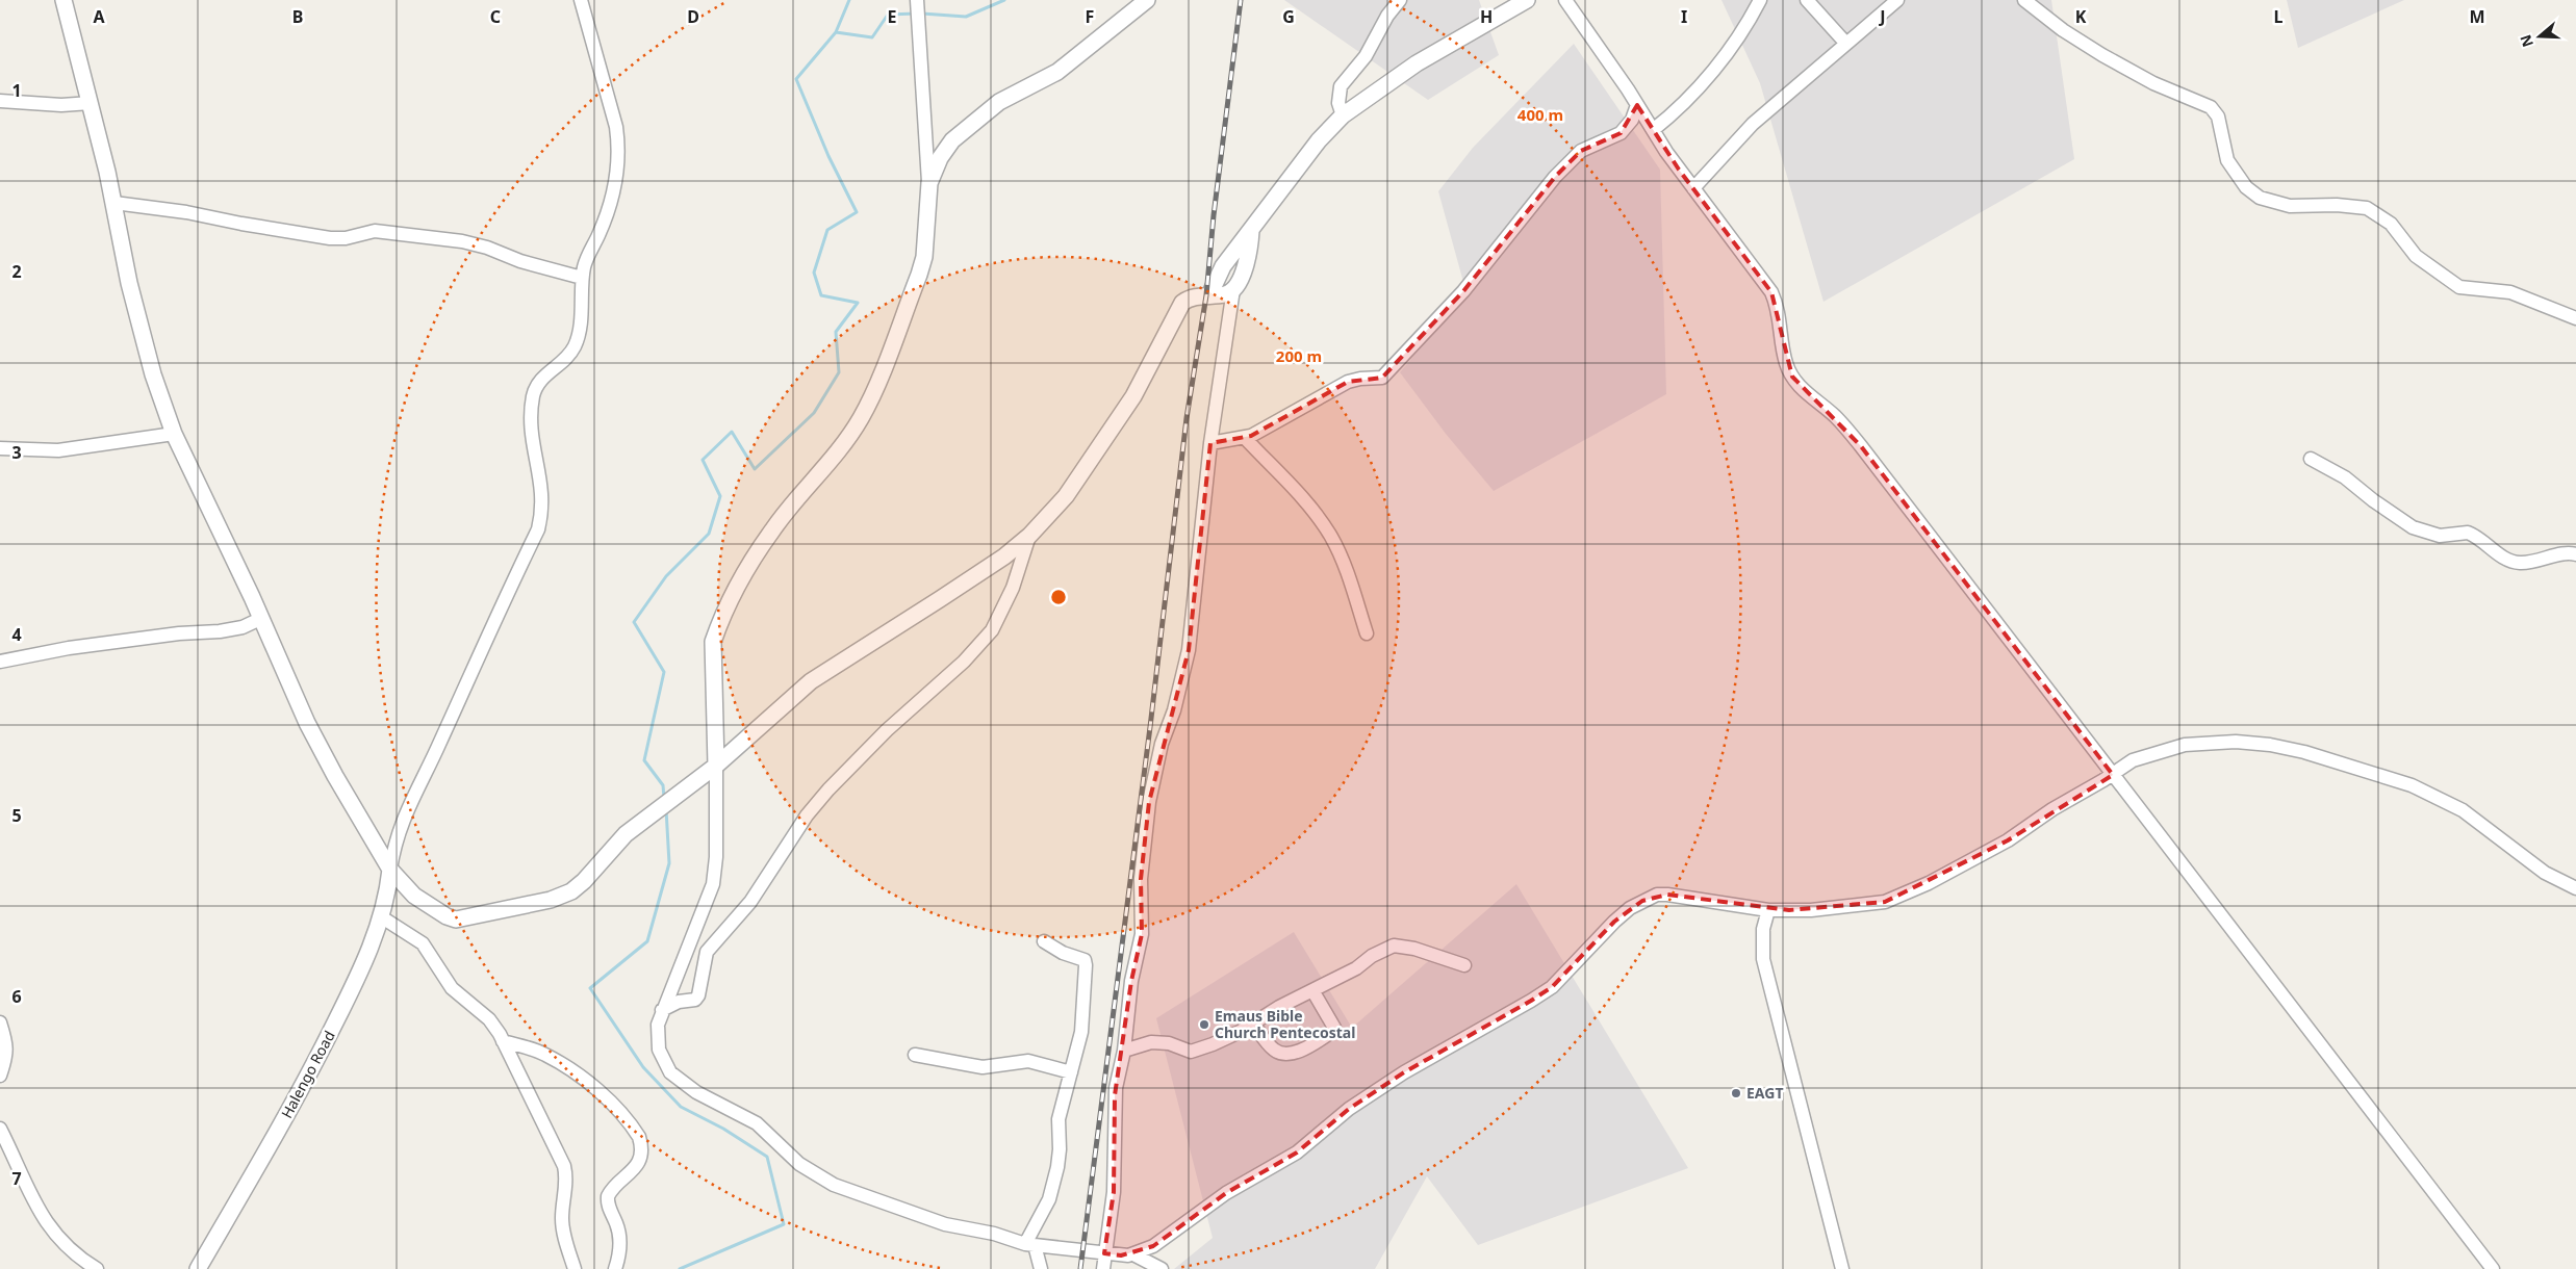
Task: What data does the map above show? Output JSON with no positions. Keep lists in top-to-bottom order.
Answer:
{
  "streets": {
    "street": ["Halengo Road"]
  },
  "places": ["Emaus Bible Church Pentecostal", "EAGT"],
  "north": "left",
  "grid": {
    "columns": [
      "A",
      "B",
      "C",
      "D",
      "E",
      "F",
      "G",
      "H",
      "I",
      "J",
      "K",
      "L",
      "M"
    ],
    "rows": [
      "1",
      "2",
      "3",
      "4",
      "5",
      "6",
      "7"
    ]
  },
  "rings": ["400 m", "200 m"]
}
